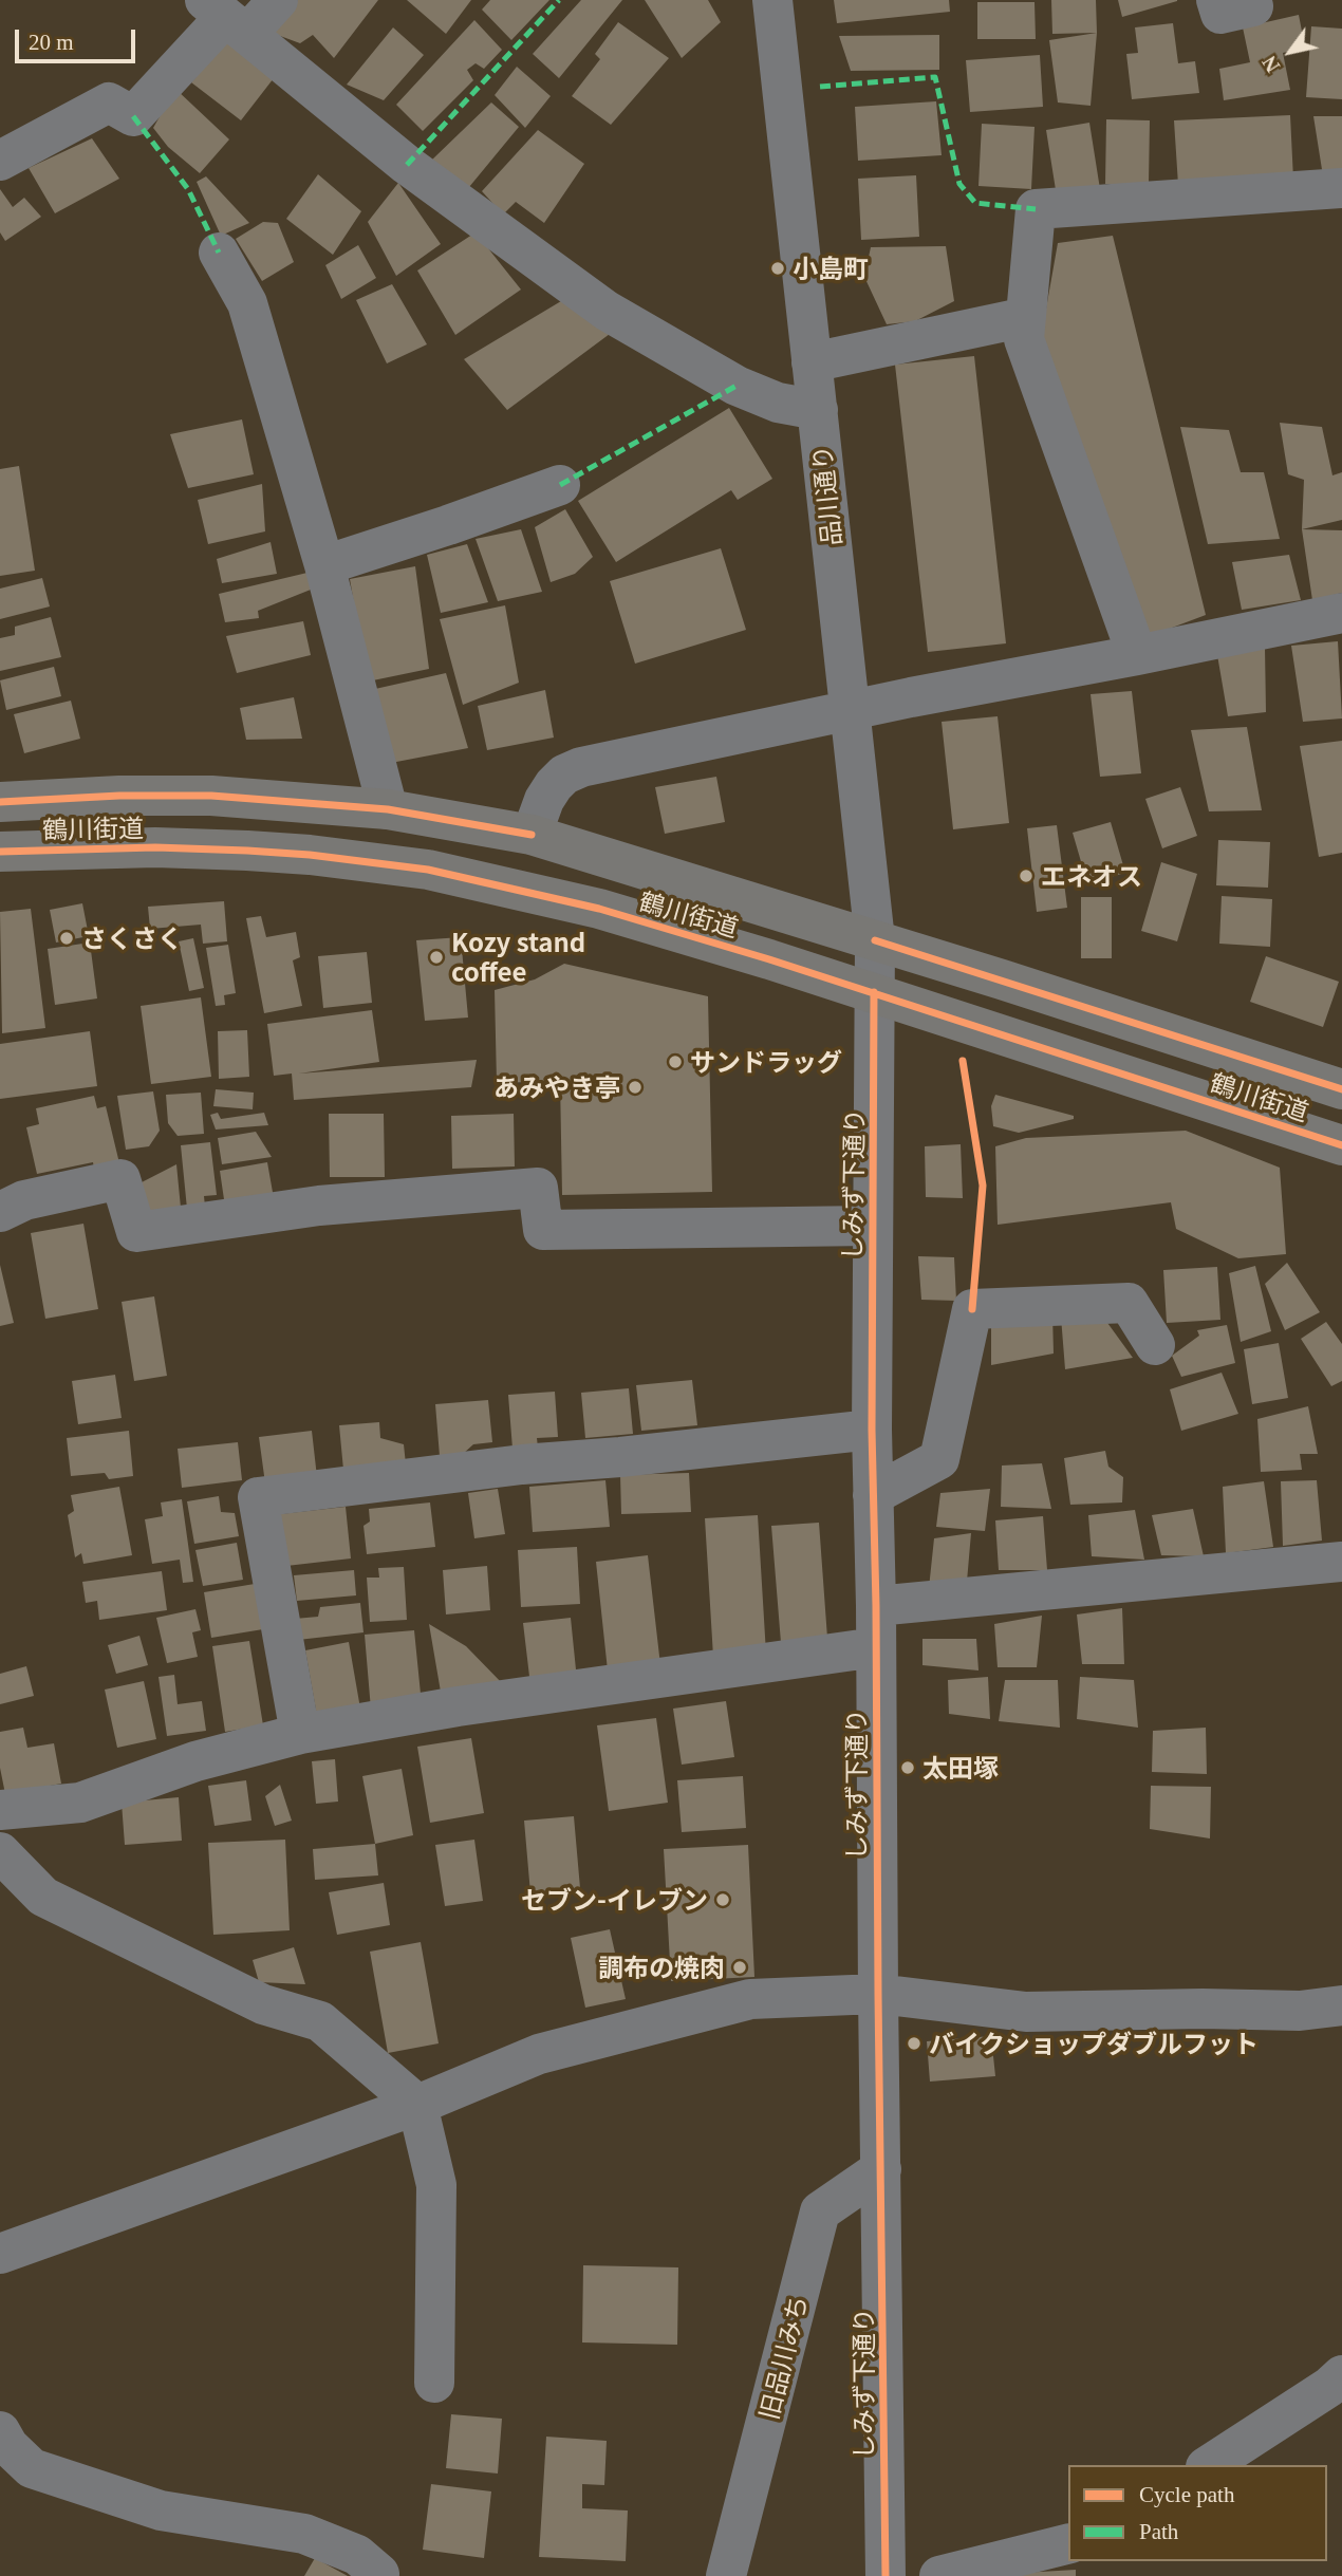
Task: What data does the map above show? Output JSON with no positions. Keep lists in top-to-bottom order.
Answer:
{
  "streets": {
    "main road": ["鶴川街道"],
    "street": ["品川通り", "しみず下通り", "旧品川みち"]
  },
  "crossings": [
    ["品川通り", "鶴川街道"],
    ["品川通り", "しみず下通り"],
    ["鶴川街道", "しみず下通り"],
    ["しみず下通り", "旧品川みち"]
  ],
  "places": [
    "小島町",
    "エネオス",
    "さくさく",
    "Kozy stand coffee",
    "サンドラッグ",
    "あみやき亭",
    "太田塚",
    "セブン-イレブン",
    "調布の焼肉",
    "バイクショップダブルフット"
  ],
  "legend": ["Cycle path", "Path"],
  "scale_bar": "20 m",
  "north": "bottom left"
}
